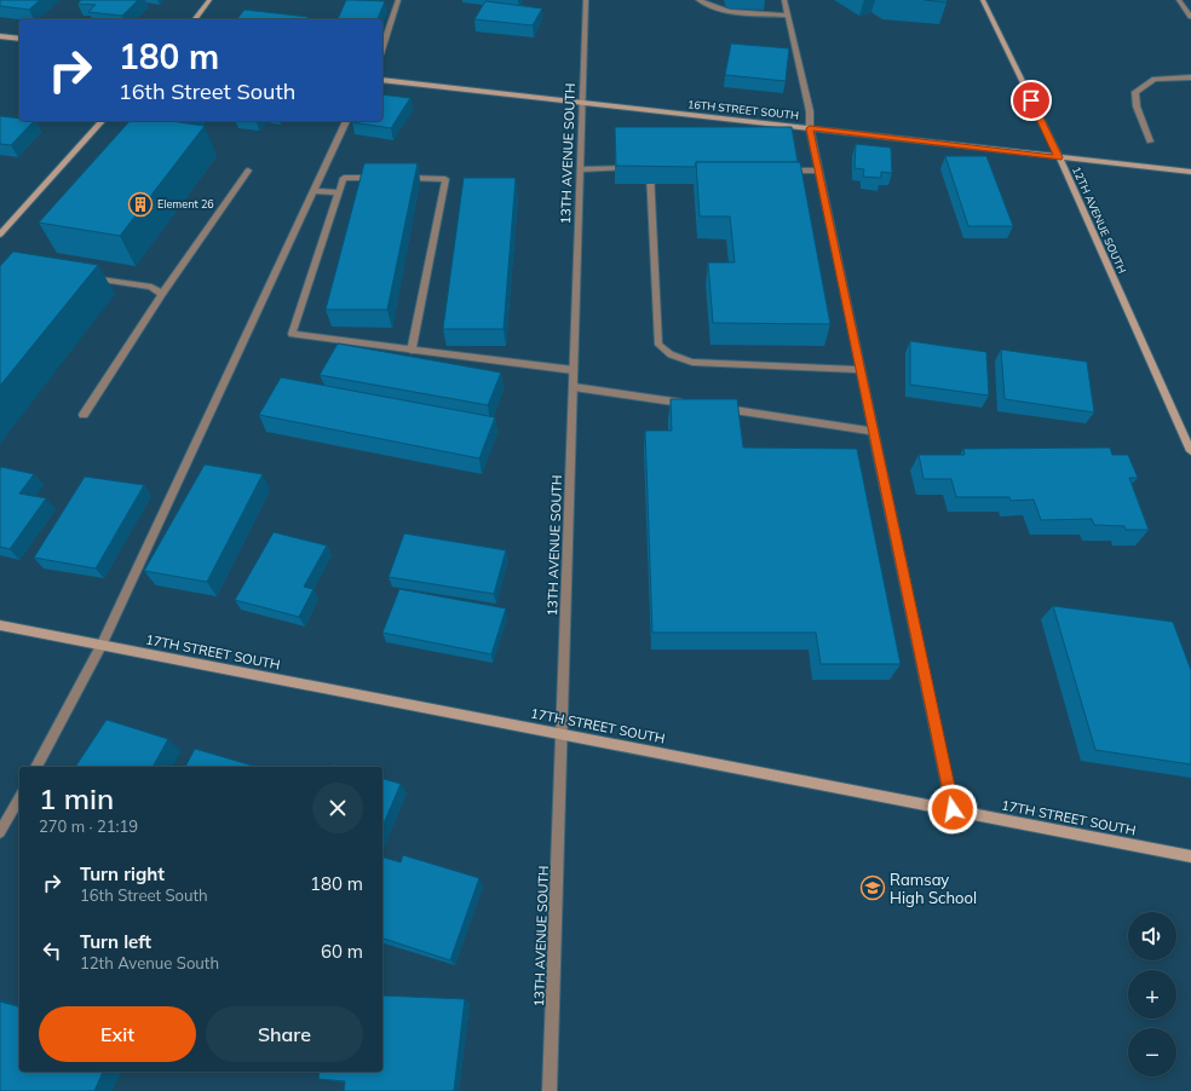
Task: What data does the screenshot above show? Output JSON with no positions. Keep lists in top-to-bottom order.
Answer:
{
  "streets": {
    "street": [
      "16TH STREET SOUTH",
      "13TH AVENUE SOUTH",
      "12TH AVENUE SOUTH",
      "17TH STREET SOUTH"
    ]
  },
  "crossings": [
    ["16TH STREET SOUTH", "13TH AVENUE SOUTH"],
    ["16TH STREET SOUTH", "12TH AVENUE SOUTH"],
    ["13TH AVENUE SOUTH", "17TH STREET SOUTH"]
  ],
  "places": {
    "building": ["Element 26"],
    "school or university": ["Ramsay High School"]
  },
  "page": {
    "turn": ["180 m", "16th Street South"],
    "heading": ["1 min", "270 m · 21:19"],
    "list": [
      {
        "name": "Turn right",
        "note": "16th Street South",
        "value": "180 m"
      },
      {
        "name": "Turn left",
        "note": "12th Avenue South",
        "value": "60 m"
      }
    ],
    "map_buttons": ["+", "−"],
    "buttons": ["Exit", "Share"]
  }
}
